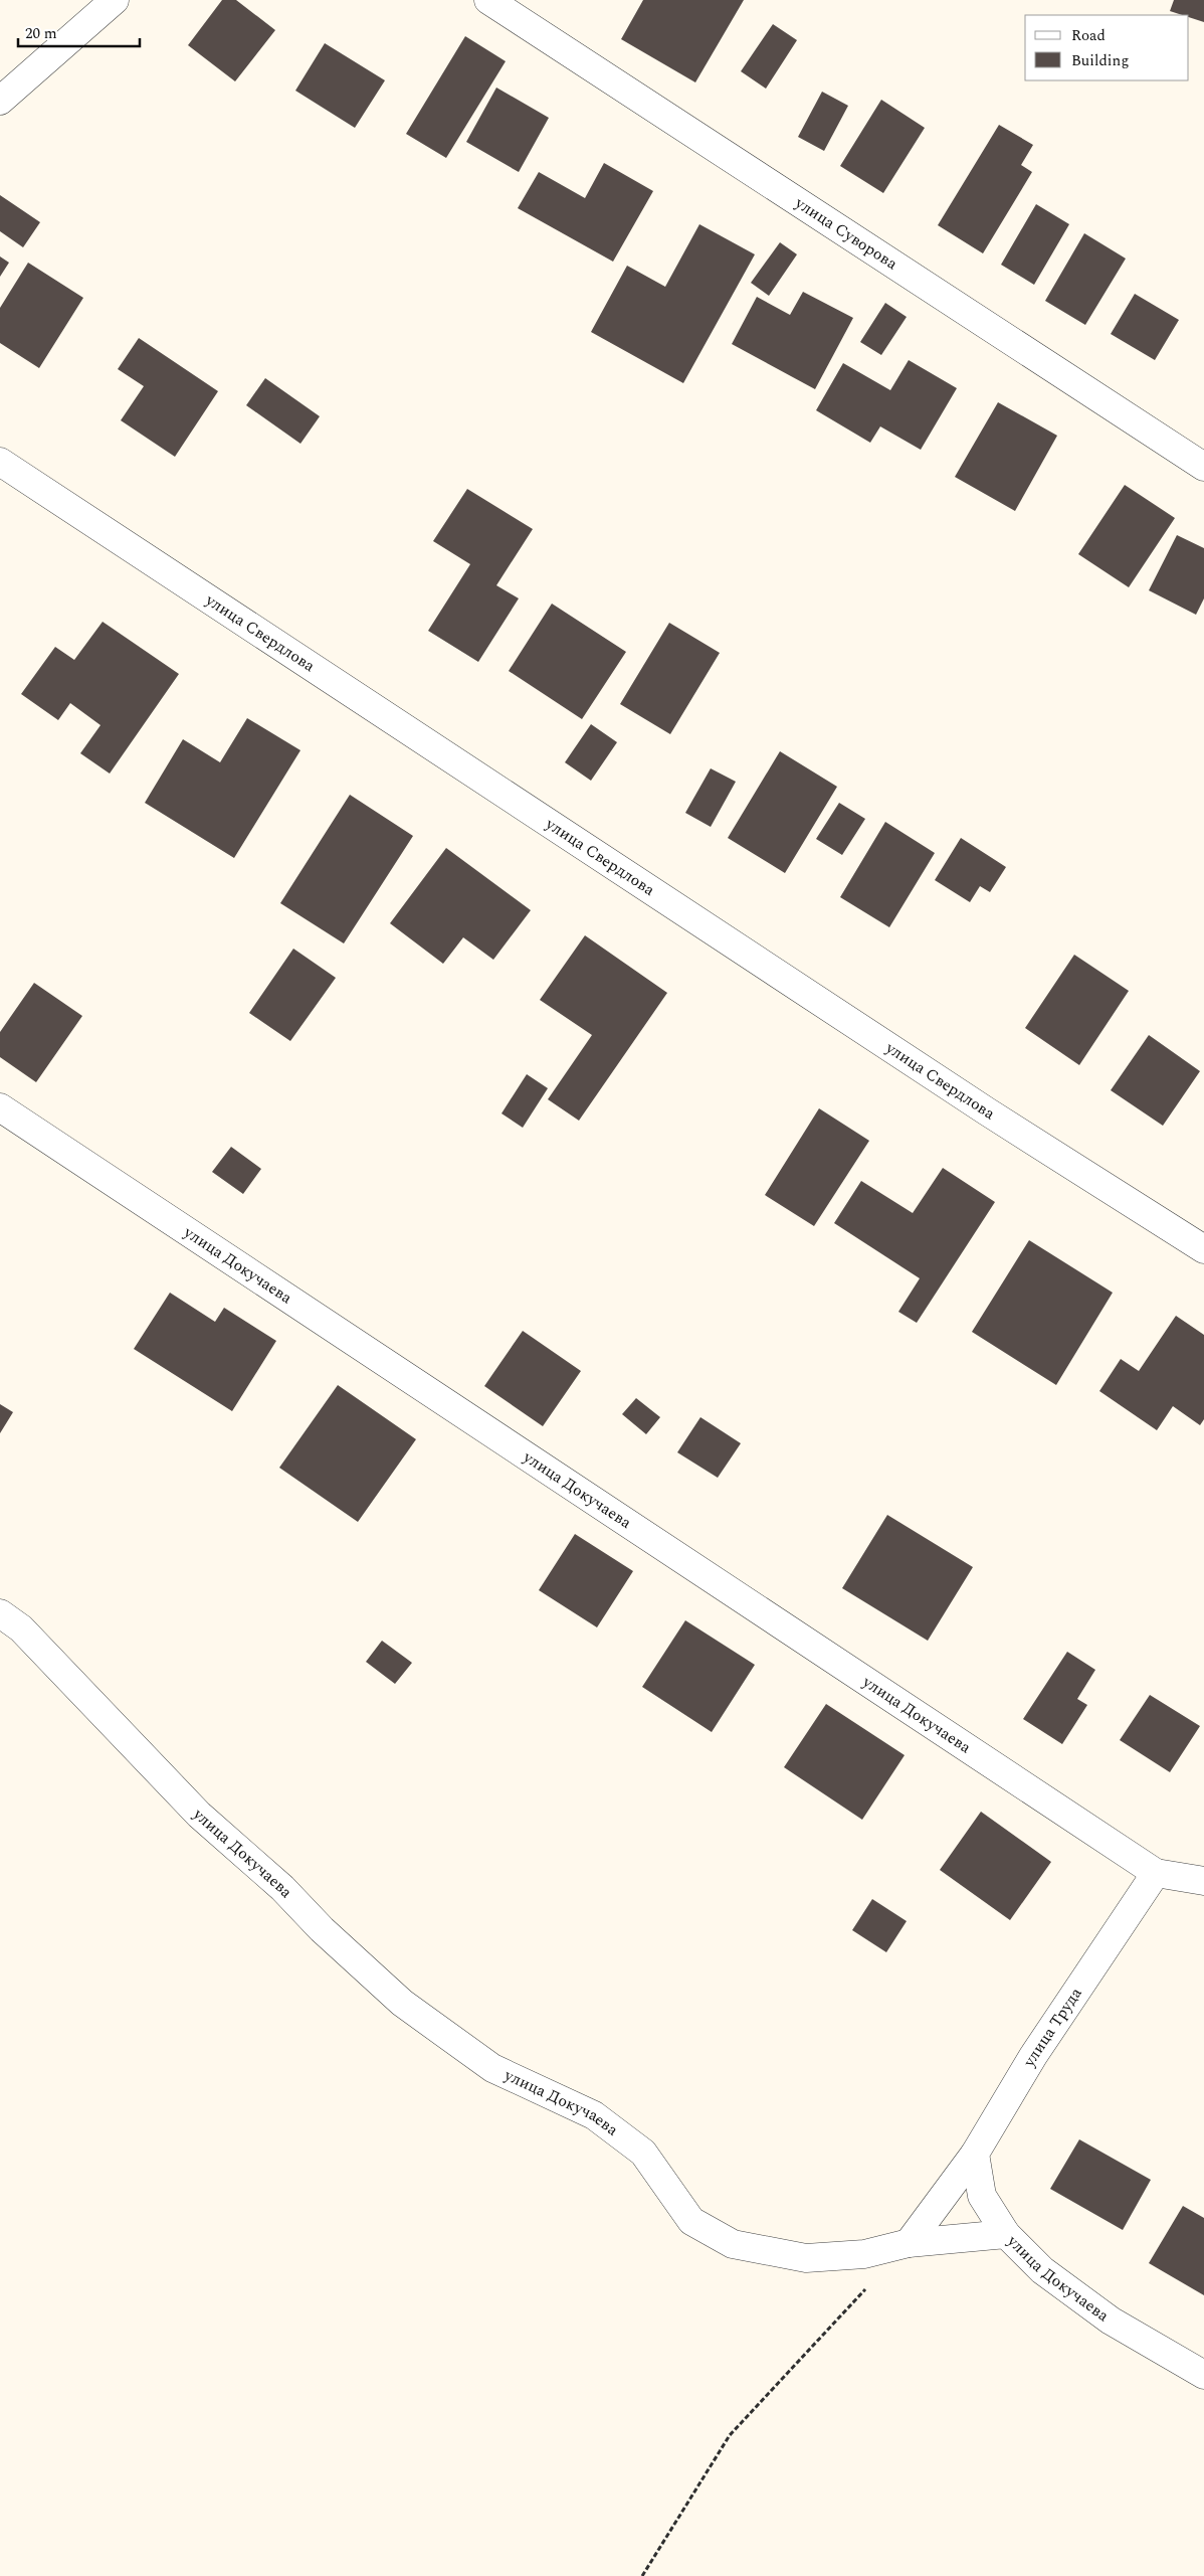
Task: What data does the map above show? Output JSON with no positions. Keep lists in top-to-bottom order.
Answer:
{
  "streets": {
    "street": [
      "улица Суворова",
      "улица Свердлова",
      "улица Докучаева",
      "улица Труда"
    ]
  },
  "crossings": [
    ["улица Докучаева", "улица Труда"]
  ],
  "legend": ["Road", "Building"],
  "scale_bar": "20 m"
}
